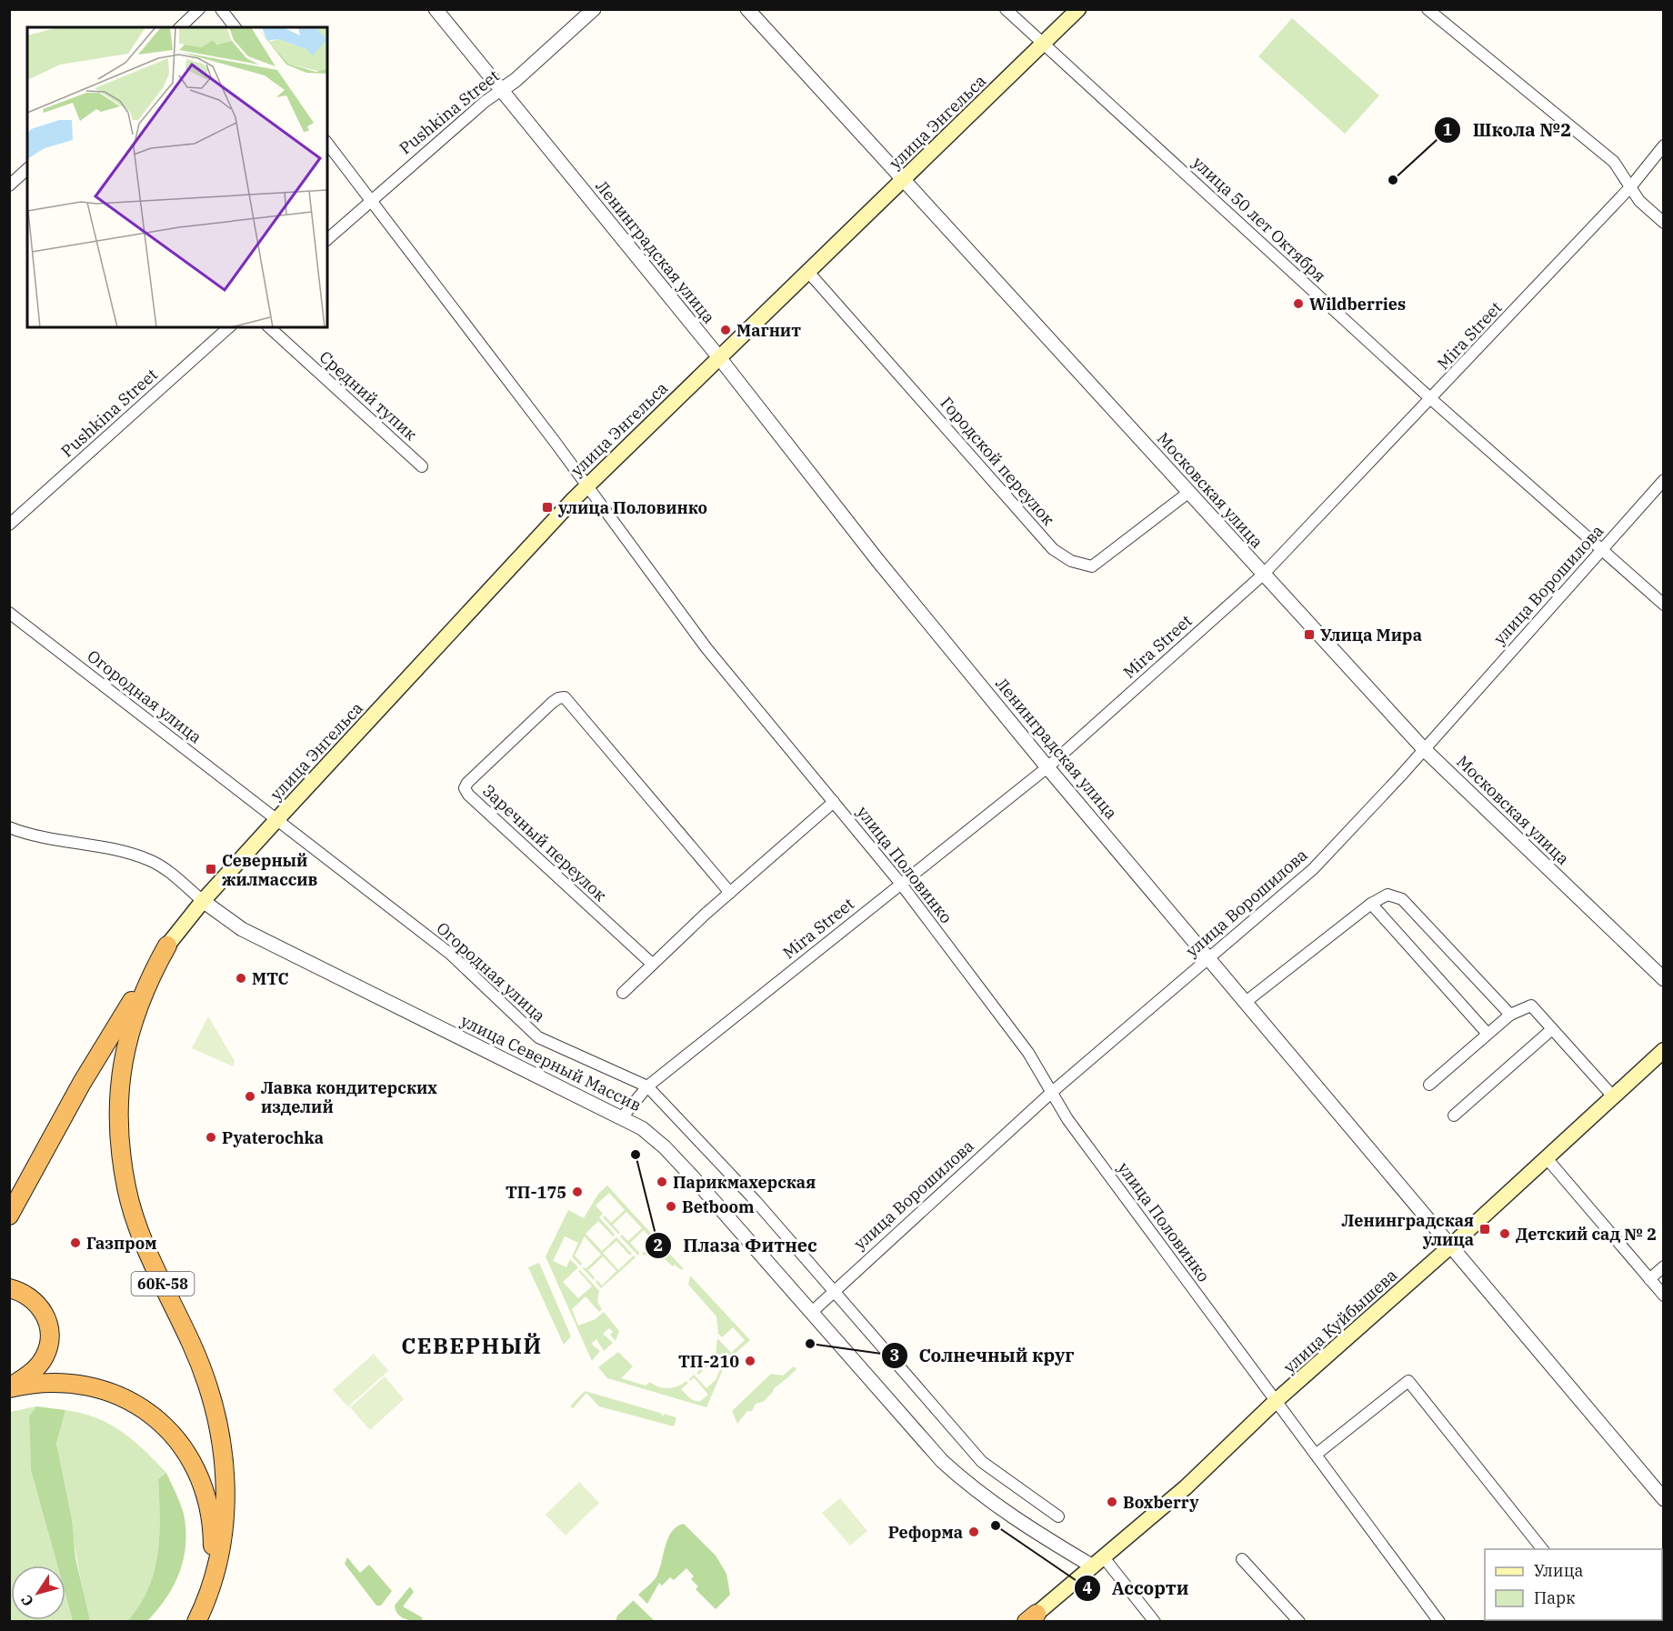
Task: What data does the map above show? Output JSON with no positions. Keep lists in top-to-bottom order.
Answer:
{
  "streets": {
    "highway": ["60К-58"],
    "main road": ["улица Энгельса", "улица Куйбышева"],
    "street": [
      "Pushkina Street",
      "улица 50 лет Октября",
      "Ленинградская улица",
      "Mira Street",
      "Средний тупик",
      "Городской переулок",
      "Московская улица",
      "улица Ворошилова",
      "Огородная улица",
      "Заречный переулок",
      "улица Половинко",
      "улица Северный Массив"
    ]
  },
  "crossings": [
    ["Pushkina Street", "Ленинградская улица"],
    ["Pushkina Street", "улица Половинко"],
    ["улица Энгельса", "улица 50 лет Октября"],
    ["улица Энгельса", "Ленинградская улица"],
    ["улица Энгельса", "Городской переулок"],
    ["улица Энгельса", "Московская улица"],
    ["улица Энгельса", "Огородная улица"],
    ["улица Энгельса", "улица Половинко"],
    ["улица Энгельса", "улица Северный Массив"],
    ["улица Энгельса", "60К-58"],
    ["улица 50 лет Октября", "Mira Street"],
    ["улица 50 лет Октября", "улица Ворошилова"],
    ["Ленинградская улица", "Mira Street"],
    ["Ленинградская улица", "улица Ворошилова"],
    ["Ленинградская улица", "улица Куйбышева"],
    ["Mira Street", "Московская улица"],
    ["Mira Street", "Огородная улица"],
    ["Mira Street", "улица Половинко"],
    ["Mira Street", "улица Северный Массив"],
    ["Городской переулок", "Московская улица"],
    ["Московская улица", "улица Ворошилова"],
    ["улица Ворошилова", "Огородная улица"],
    ["улица Ворошилова", "улица Половинко"],
    ["улица Ворошилова", "улица Северный Массив"],
    ["улица Половинко", "улица Куйбышева"],
    ["улица Северный Массив", "улица Куйбышева"]
  ],
  "districts": ["СЕВЕРНЫЙ"],
  "places": {
    "other": [
      "Школа №2",
      "Wildberries",
      "Магнит",
      "МТС",
      "Лавка кондитерских изделий",
      "Pyaterochka",
      "Плаза Фитнес",
      "Парикмахерская",
      "ТП-175",
      "Betboom",
      "Детский сад № 2",
      "Газпром",
      "Солнечный круг",
      "ТП-210",
      "Boxberry",
      "Ассорти",
      "Реформа"
    ],
    "transit": [
      "улица Половинко",
      "Улица Мира",
      "Северный жилмассив",
      "Ленинградская улица"
    ]
  },
  "legend": ["Улица", "Парк"],
  "north": "bottom left"
}
